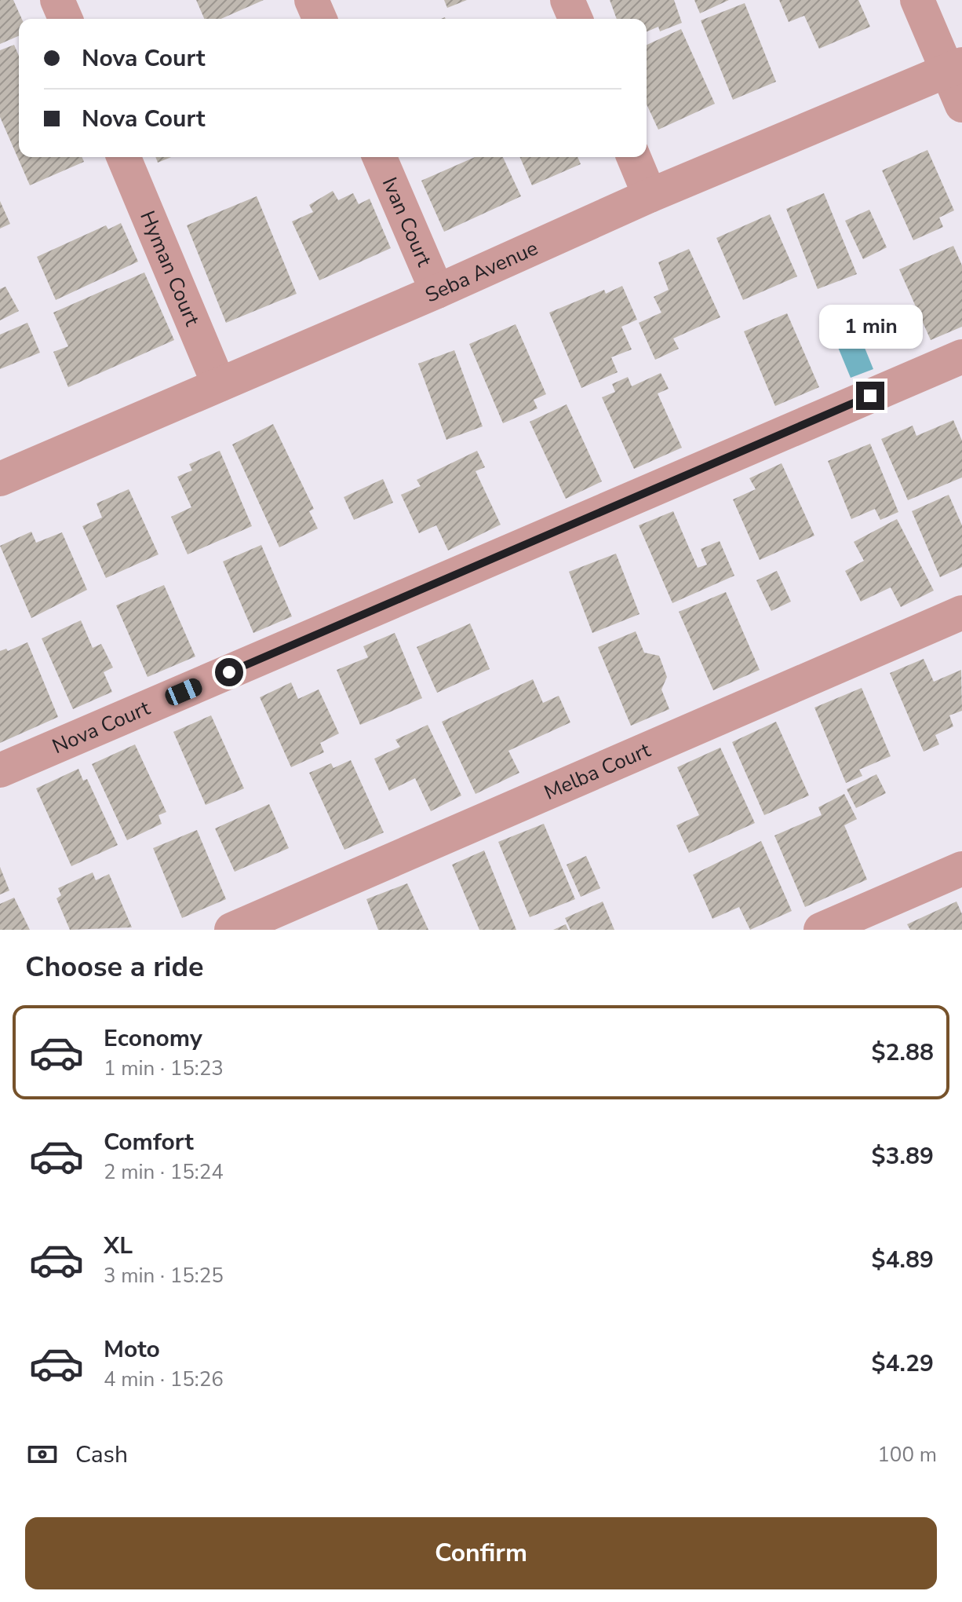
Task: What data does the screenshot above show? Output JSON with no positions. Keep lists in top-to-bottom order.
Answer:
{
  "streets": {
    "street": [
      "Ivan Court",
      "Hyman Court",
      "Seba Avenue",
      "Nova Court",
      "Melba Court"
    ]
  },
  "crossings": [
    ["Ivan Court", "Seba Avenue"],
    ["Hyman Court", "Seba Avenue"]
  ],
  "page": {
    "banner": ["Nova Court", "Nova Court"],
    "bubble": "1 min",
    "heading": "Choose a ride",
    "list": [
      {
        "name": "Economy",
        "note": "1 min · 15:23",
        "value": "$2.88"
      },
      {
        "name": "Comfort",
        "note": "2 min · 15:24",
        "value": "$3.89"
      },
      {
        "name": "XL",
        "note": "3 min · 15:25",
        "value": "$4.89"
      },
      {
        "name": "Moto",
        "note": "4 min · 15:26",
        "value": "$4.29"
      }
    ],
    "pay": ["Cash", "100 m"],
    "buttons": "Confirm"
  }
}
